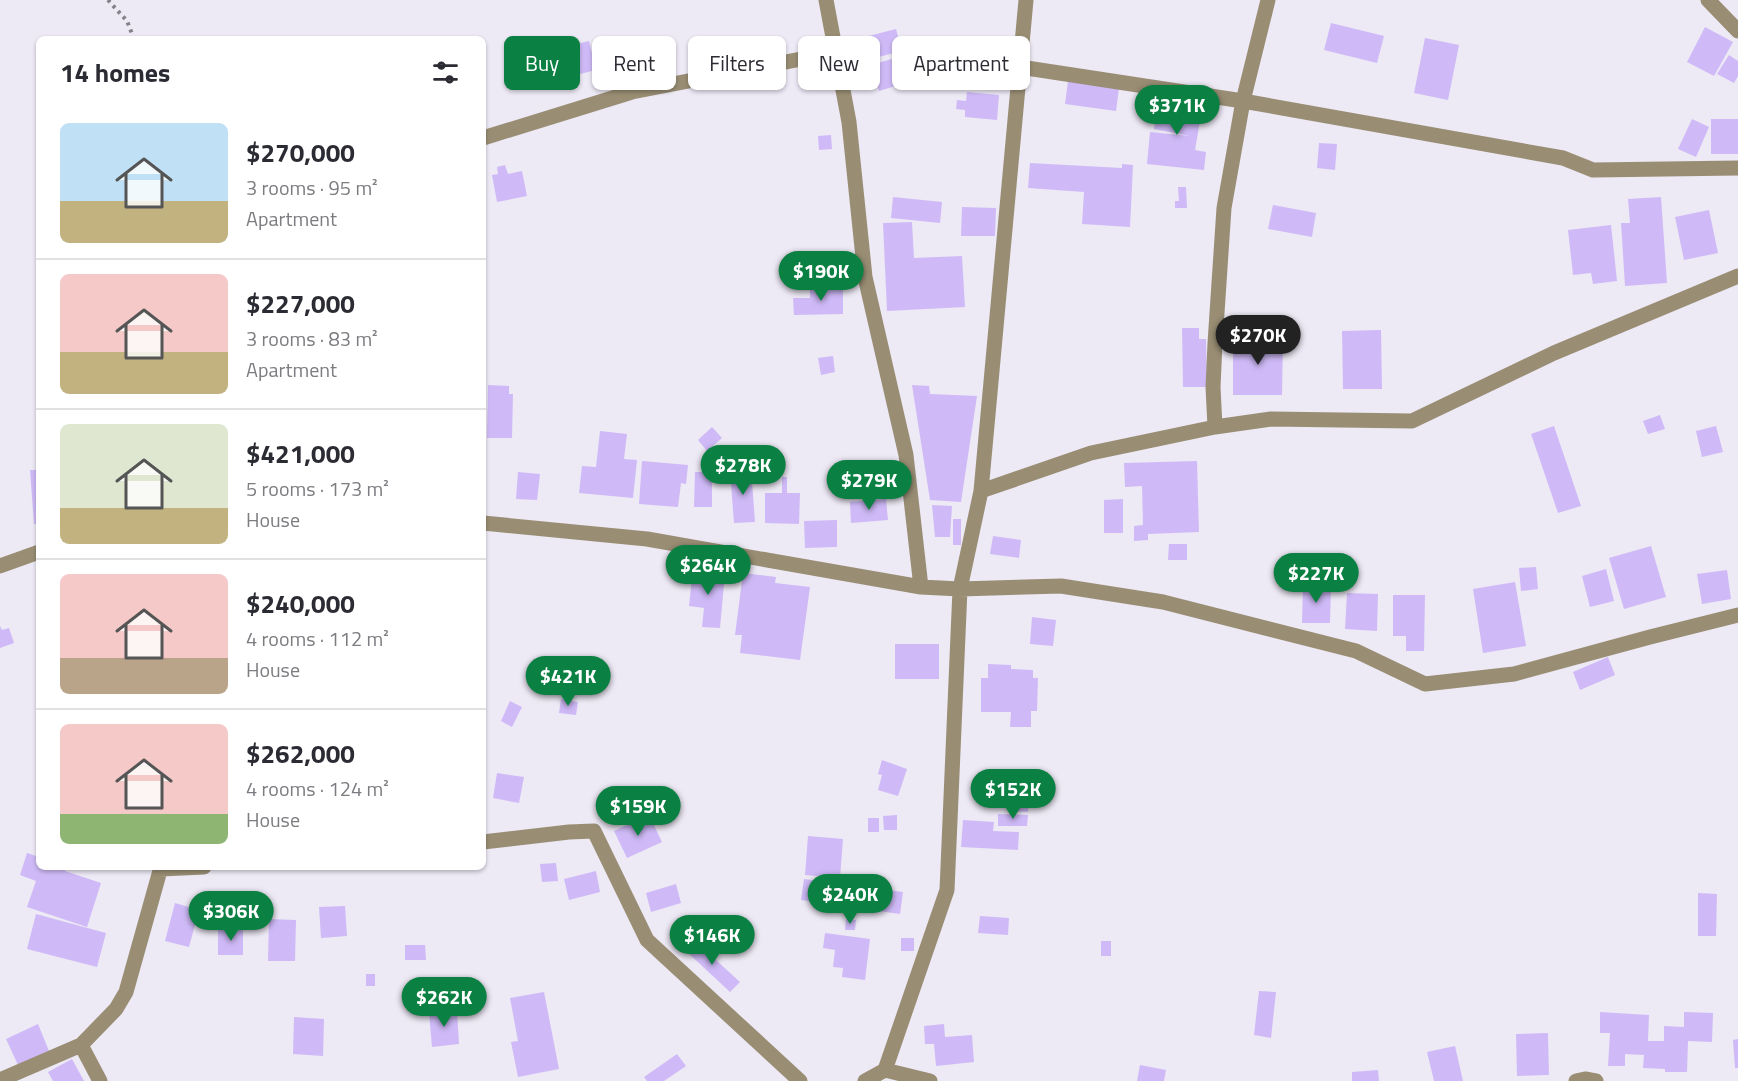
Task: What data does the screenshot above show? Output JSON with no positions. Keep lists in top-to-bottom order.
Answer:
{
  "page": {
    "chip": [
      "Buy",
      "Rent",
      "Filters",
      "New",
      "Apartment"
    ],
    "heading": "14 homes",
    "price": [
      "$371K",
      "$190K",
      "$270K",
      "$278K",
      "$279K",
      "$264K",
      "$227K",
      "$421K",
      "$152K",
      "$159K",
      "$240K",
      "$306K",
      "$146K",
      "$262K"
    ],
    "list": [
      {
        "name": "$270,000",
        "note": "3 rooms · 95 m² · Apartment"
      },
      {
        "name": "$227,000",
        "note": "3 rooms · 83 m² · Apartment"
      },
      {
        "name": "$421,000",
        "note": "5 rooms · 173 m² · House"
      },
      {
        "name": "$240,000",
        "note": "4 rooms · 112 m² · House"
      },
      {
        "name": "$262,000",
        "note": "4 rooms · 124 m² · House"
      }
    ]
  }
}
